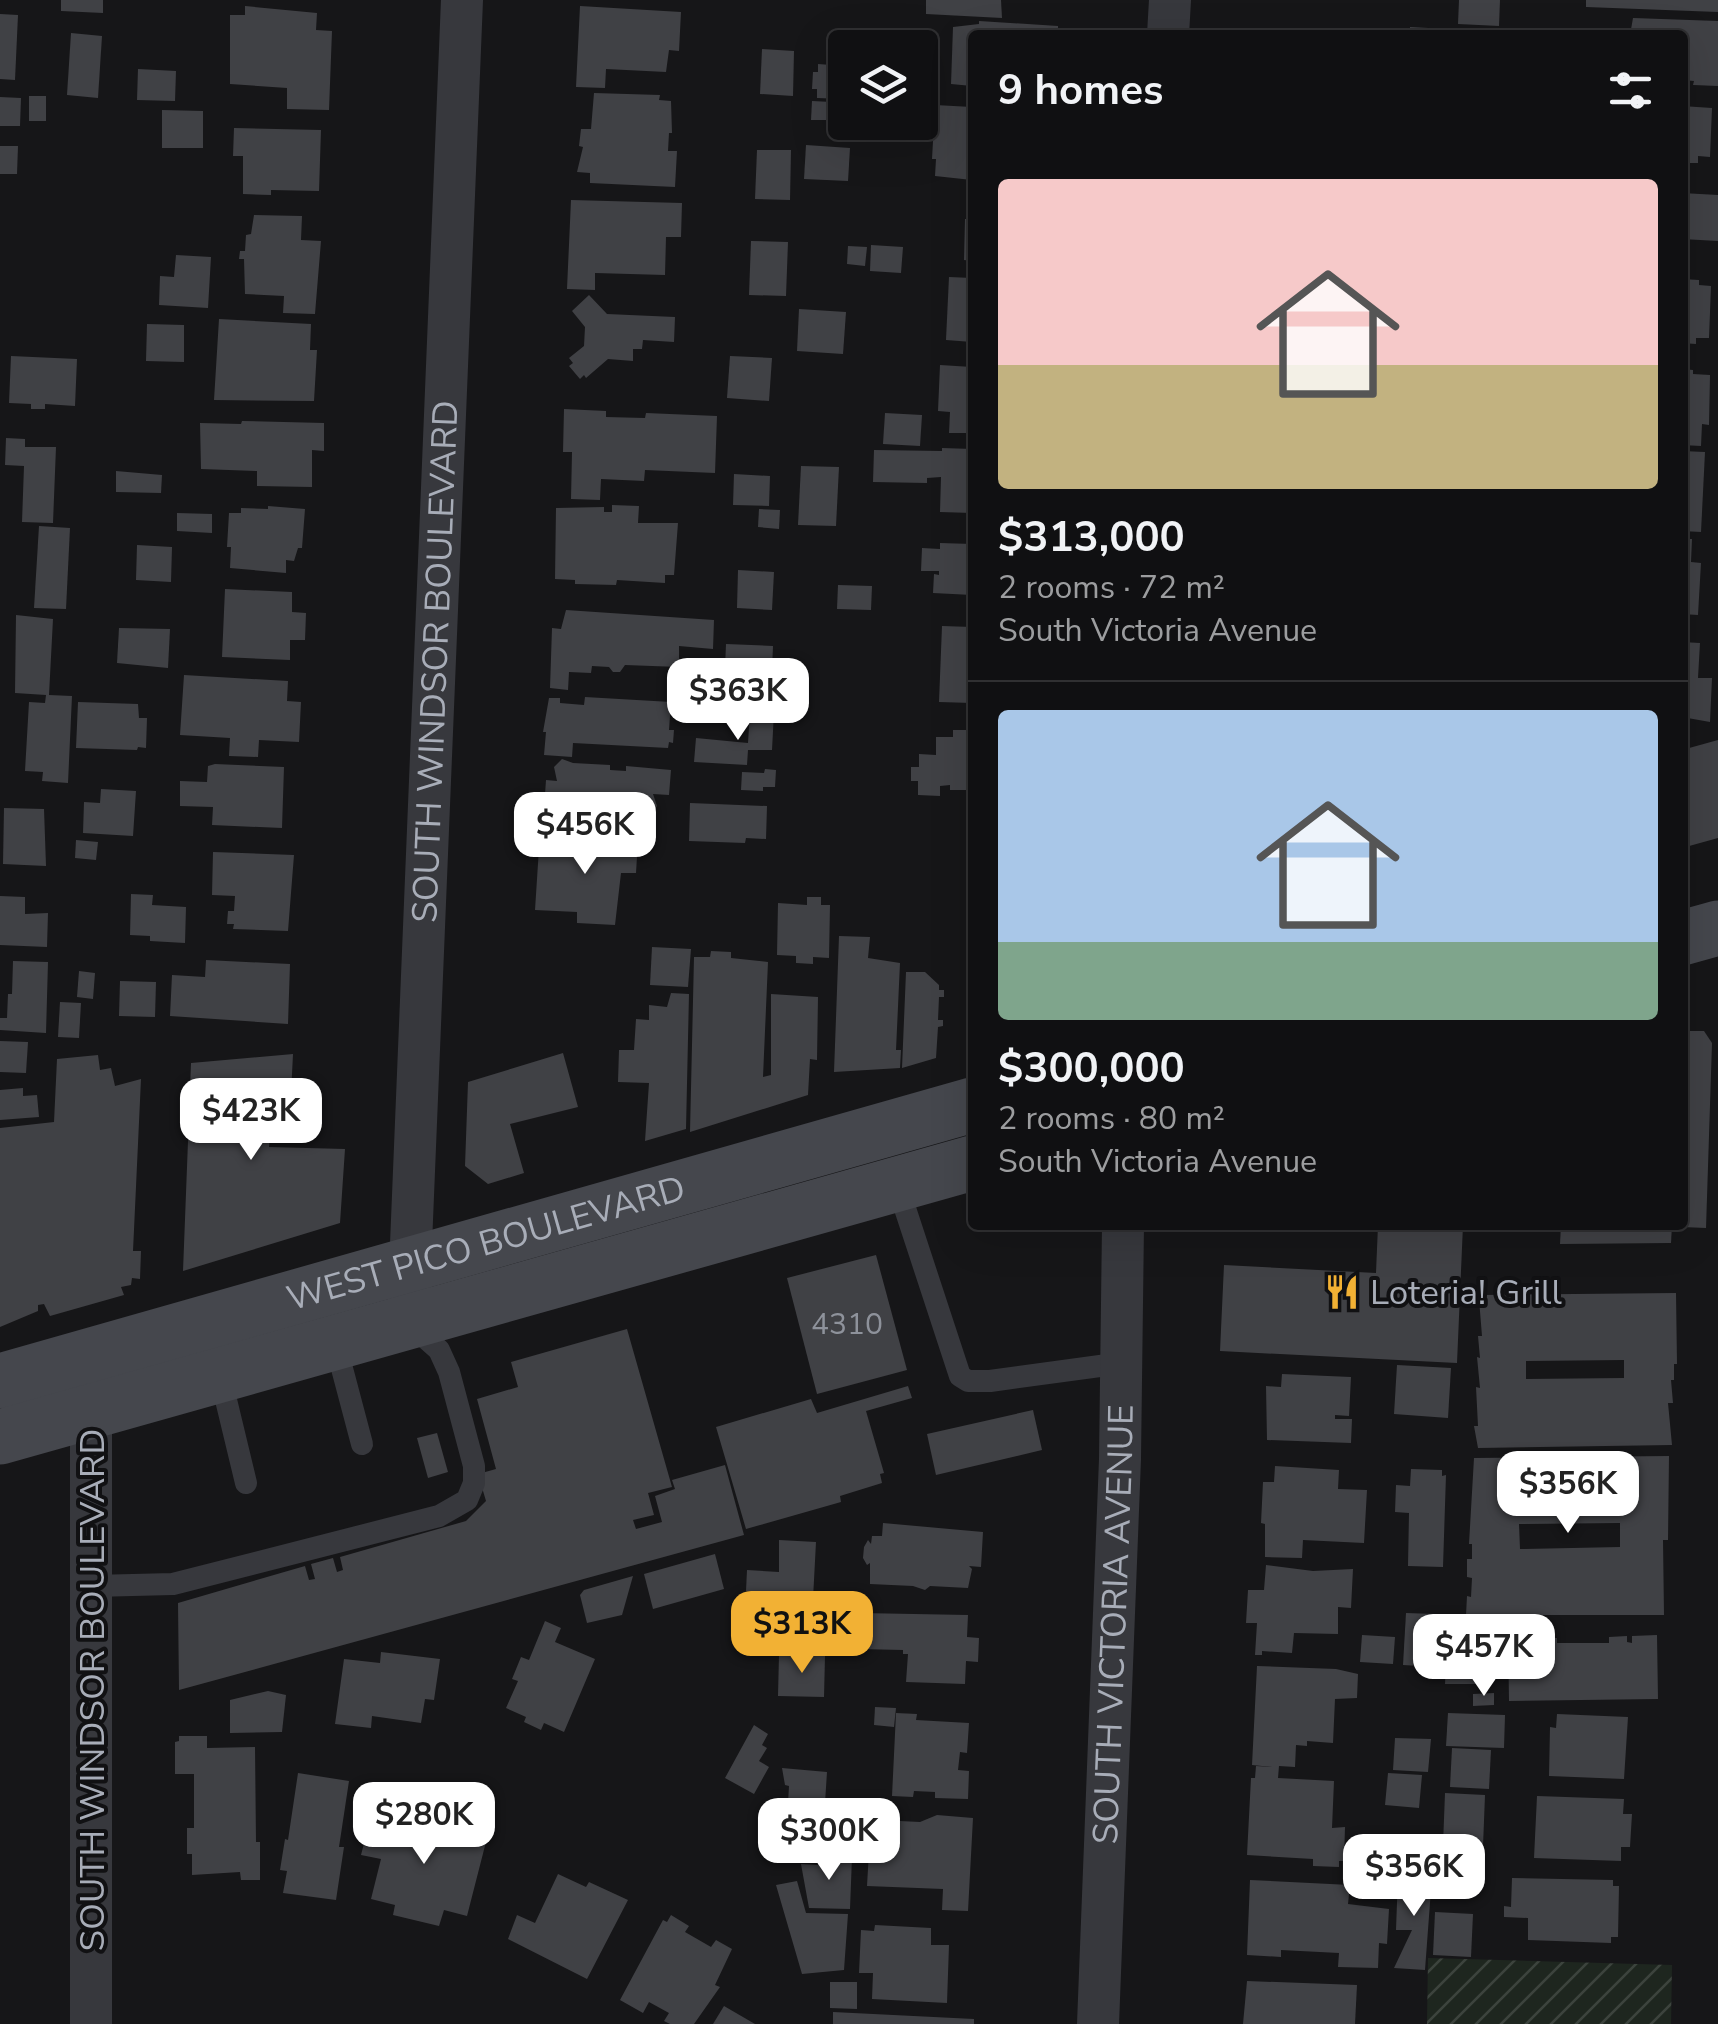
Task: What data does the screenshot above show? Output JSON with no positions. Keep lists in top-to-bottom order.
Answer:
{
  "streets": {
    "main road": ["WEST PICO BOULEVARD"],
    "street": ["SOUTH WINDSOR BOULEVARD", "SOUTH VICTORIA AVENUE"]
  },
  "crossings": [
    ["SOUTH WINDSOR BOULEVARD", "WEST PICO BOULEVARD"]
  ],
  "places": {
    "restaurant": ["Loteria! Grill"]
  },
  "house_numbers": ["4310"],
  "page": {
    "heading": "9 homes",
    "list": [
      {
        "name": "$313,000",
        "note": "2 rooms · 72 m² · South Victoria Avenue"
      },
      {
        "name": "$300,000",
        "note": "2 rooms · 80 m² · South Victoria Avenue"
      }
    ],
    "price": [
      "$363K",
      "$456K",
      "$423K",
      "$356K",
      "$313K",
      "$457K",
      "$280K",
      "$300K",
      "$356K"
    ]
  }
}
